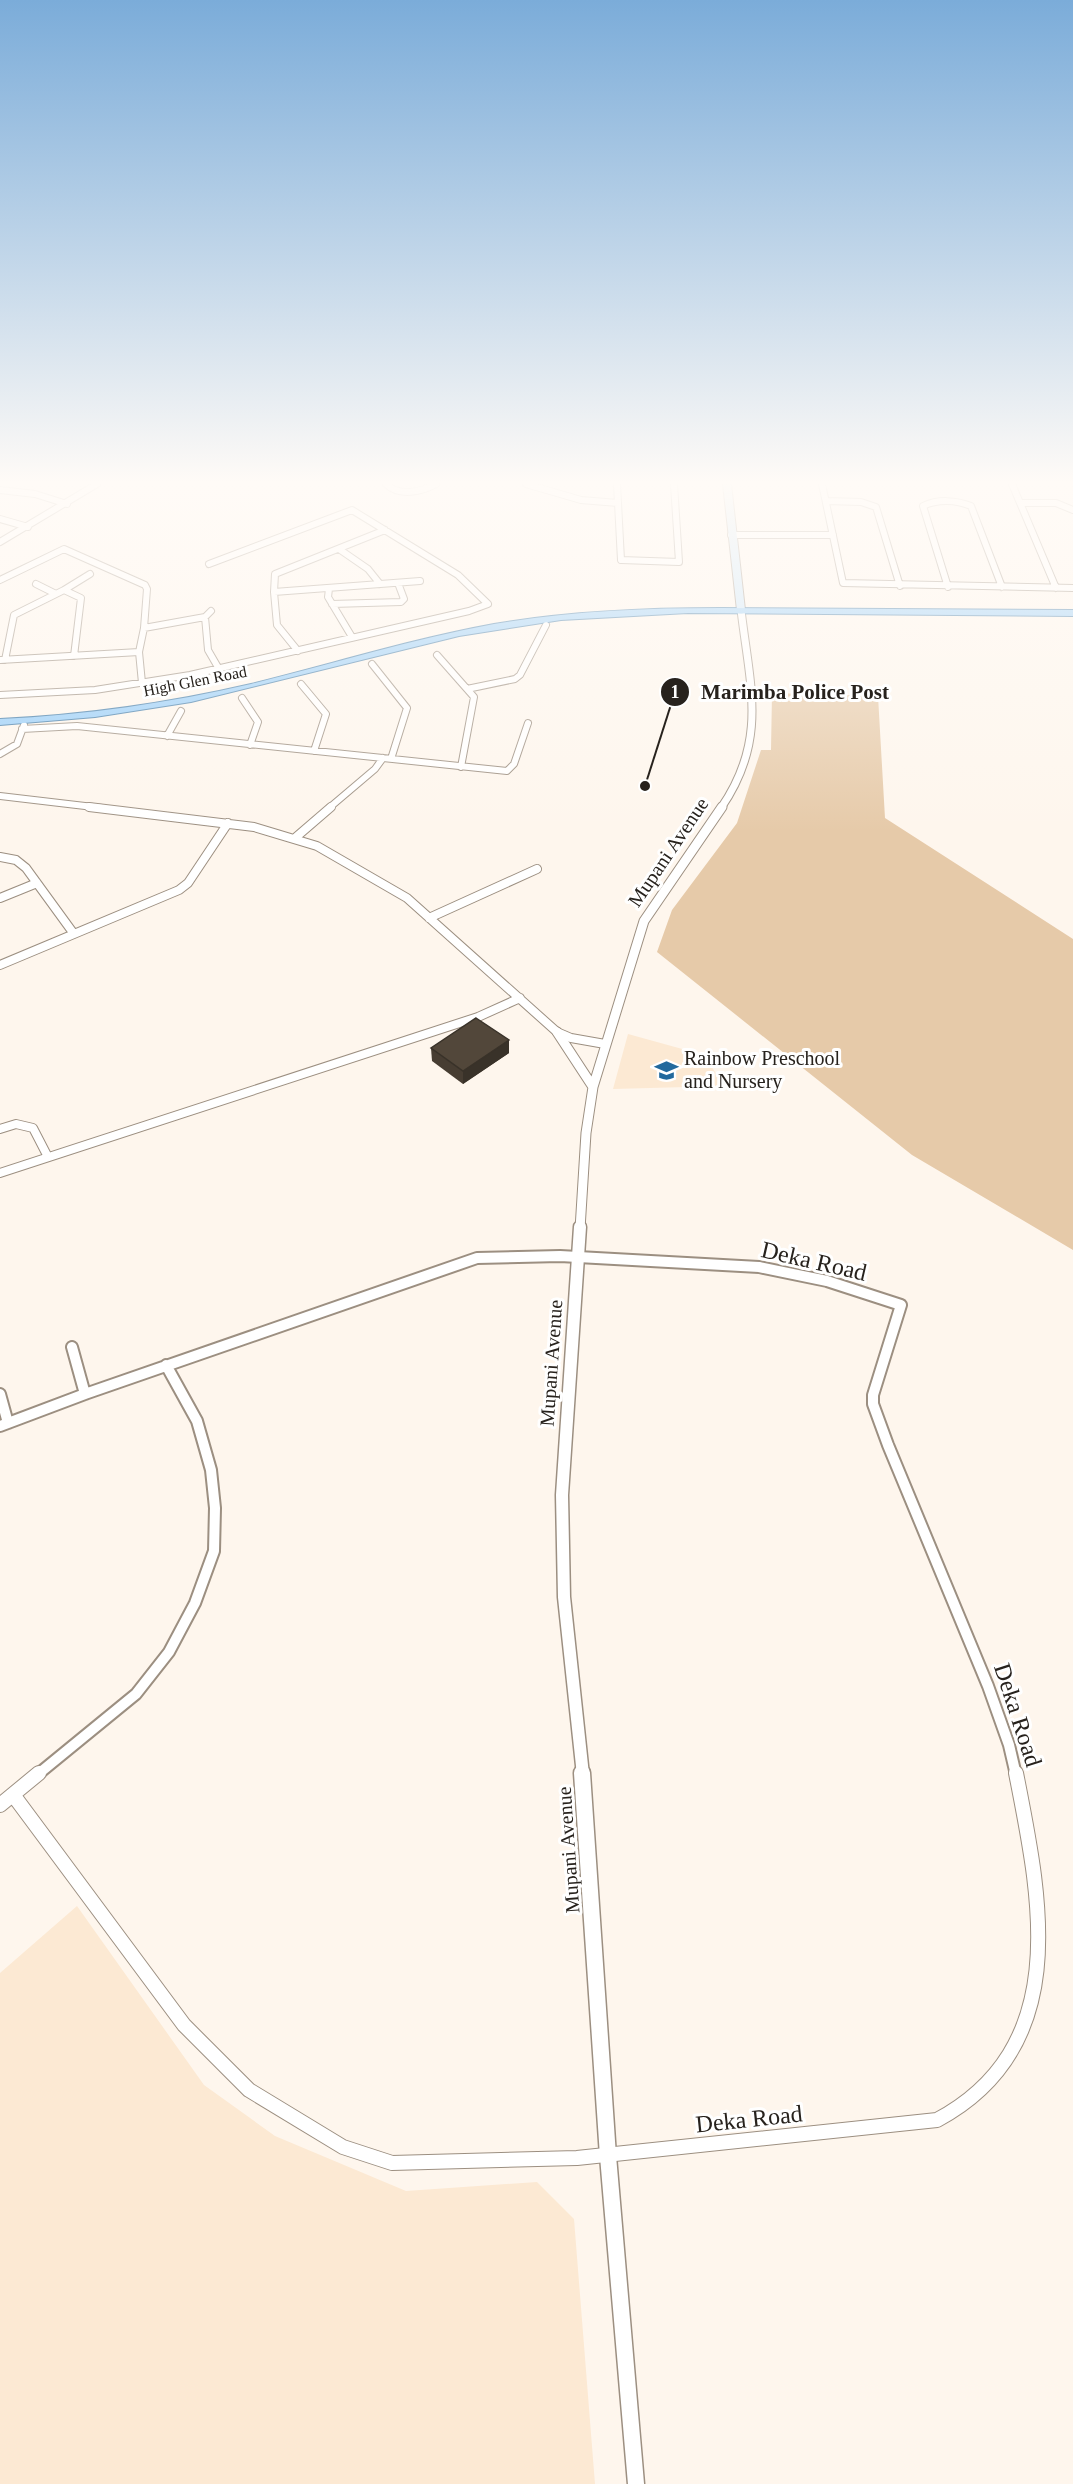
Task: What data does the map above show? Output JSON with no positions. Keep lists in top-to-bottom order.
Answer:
{
  "streets": {
    "main road": ["High Glen Road"],
    "street": ["Mupani Avenue", "Deka Road"]
  },
  "crossings": [
    ["High Glen Road", "Mupani Avenue"],
    ["Mupani Avenue", "Deka Road"]
  ],
  "places": {
    "other": ["Marimba Police Post"],
    "school or university": ["Rainbow Preschool and Nursery"]
  }
}
